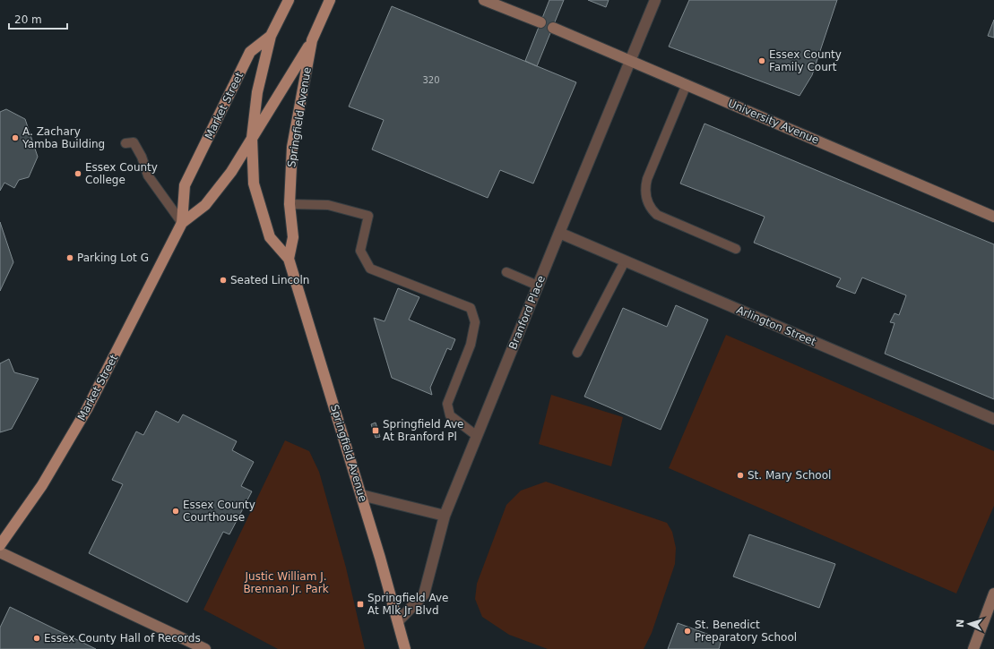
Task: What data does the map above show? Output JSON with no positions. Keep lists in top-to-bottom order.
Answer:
{
  "streets": {
    "main road": ["Market Street", "Springfield Avenue", "University Avenue"],
    "street": ["Branford Place", "Arlington Street"]
  },
  "crossings": [
    ["Market Street", "Springfield Avenue"],
    ["Springfield Avenue", "Branford Place"],
    ["University Avenue", "Branford Place"],
    ["Branford Place", "Arlington Street"]
  ],
  "parks": ["Justic William J. Brennan Jr. Park"],
  "places": {
    "other": [
      "Essex County Family Court",
      "A. Zachary Yamba Building",
      "Essex County College",
      "Parking Lot G",
      "Seated Lincoln",
      "St. Mary School",
      "Essex County Courthouse",
      "St. Benedict Preparatory School",
      "Essex County Hall of Records"
    ],
    "transit": ["Springfield Ave At Branford Pl", "Springfield Ave At Mlk Jr Blvd"]
  },
  "house_numbers": ["320"],
  "scale_bar": "20 m",
  "north": "left"
}
